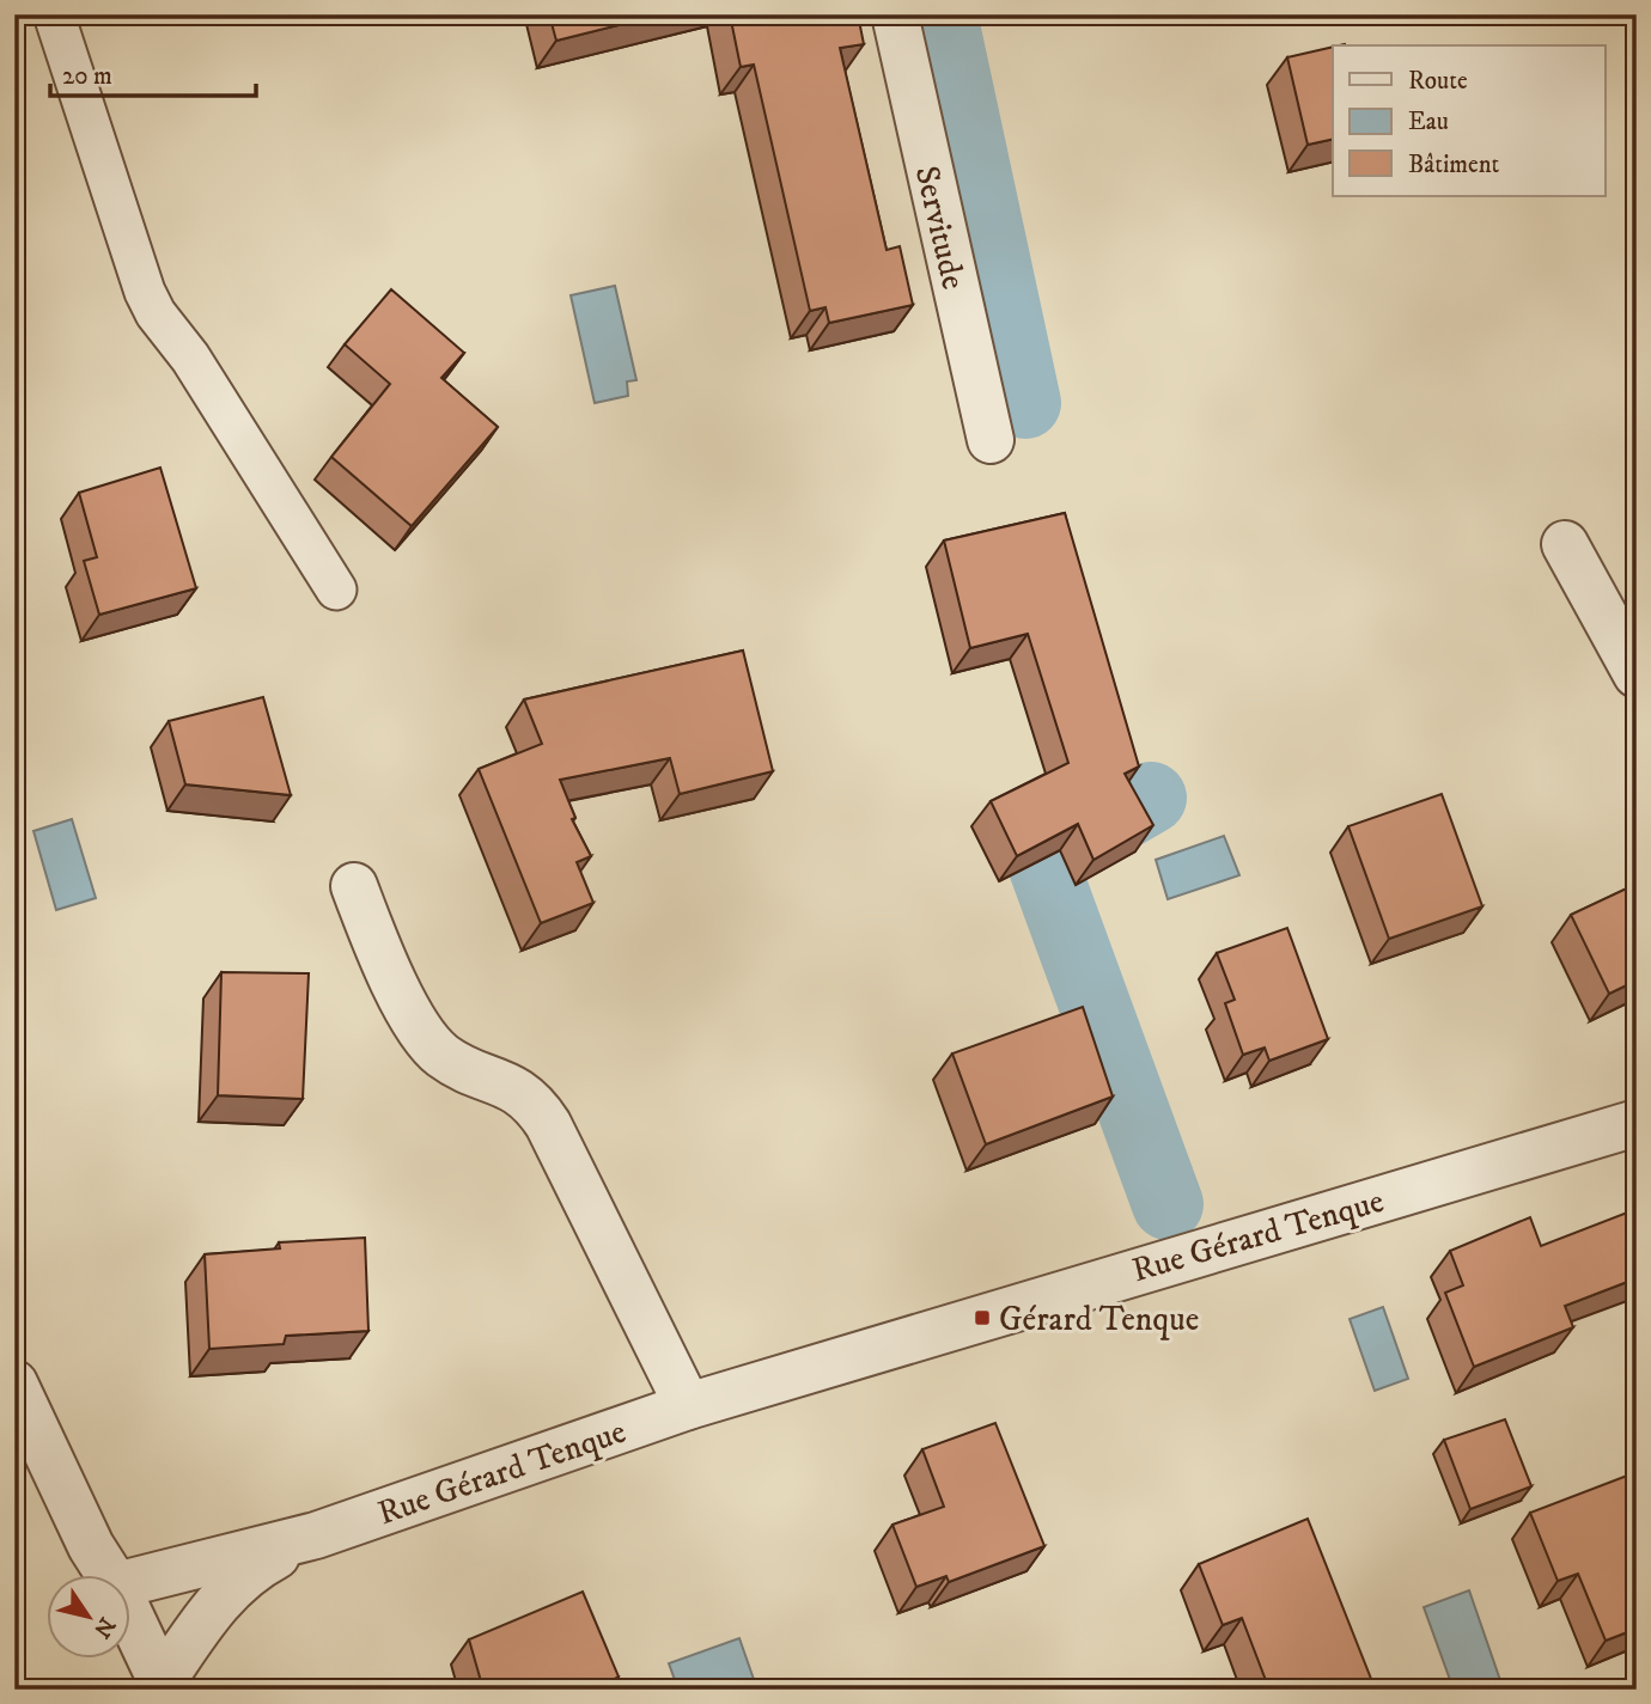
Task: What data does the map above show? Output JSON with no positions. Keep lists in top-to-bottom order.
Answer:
{
  "streets": {
    "street": ["Servitude", "Rue Gérard Tenque"]
  },
  "places": {
    "transit": ["Gérard Tenque"]
  },
  "legend": ["Route", "Eau", "Bâtiment"],
  "scale_bar": "20 m",
  "north": "bottom right"
}
